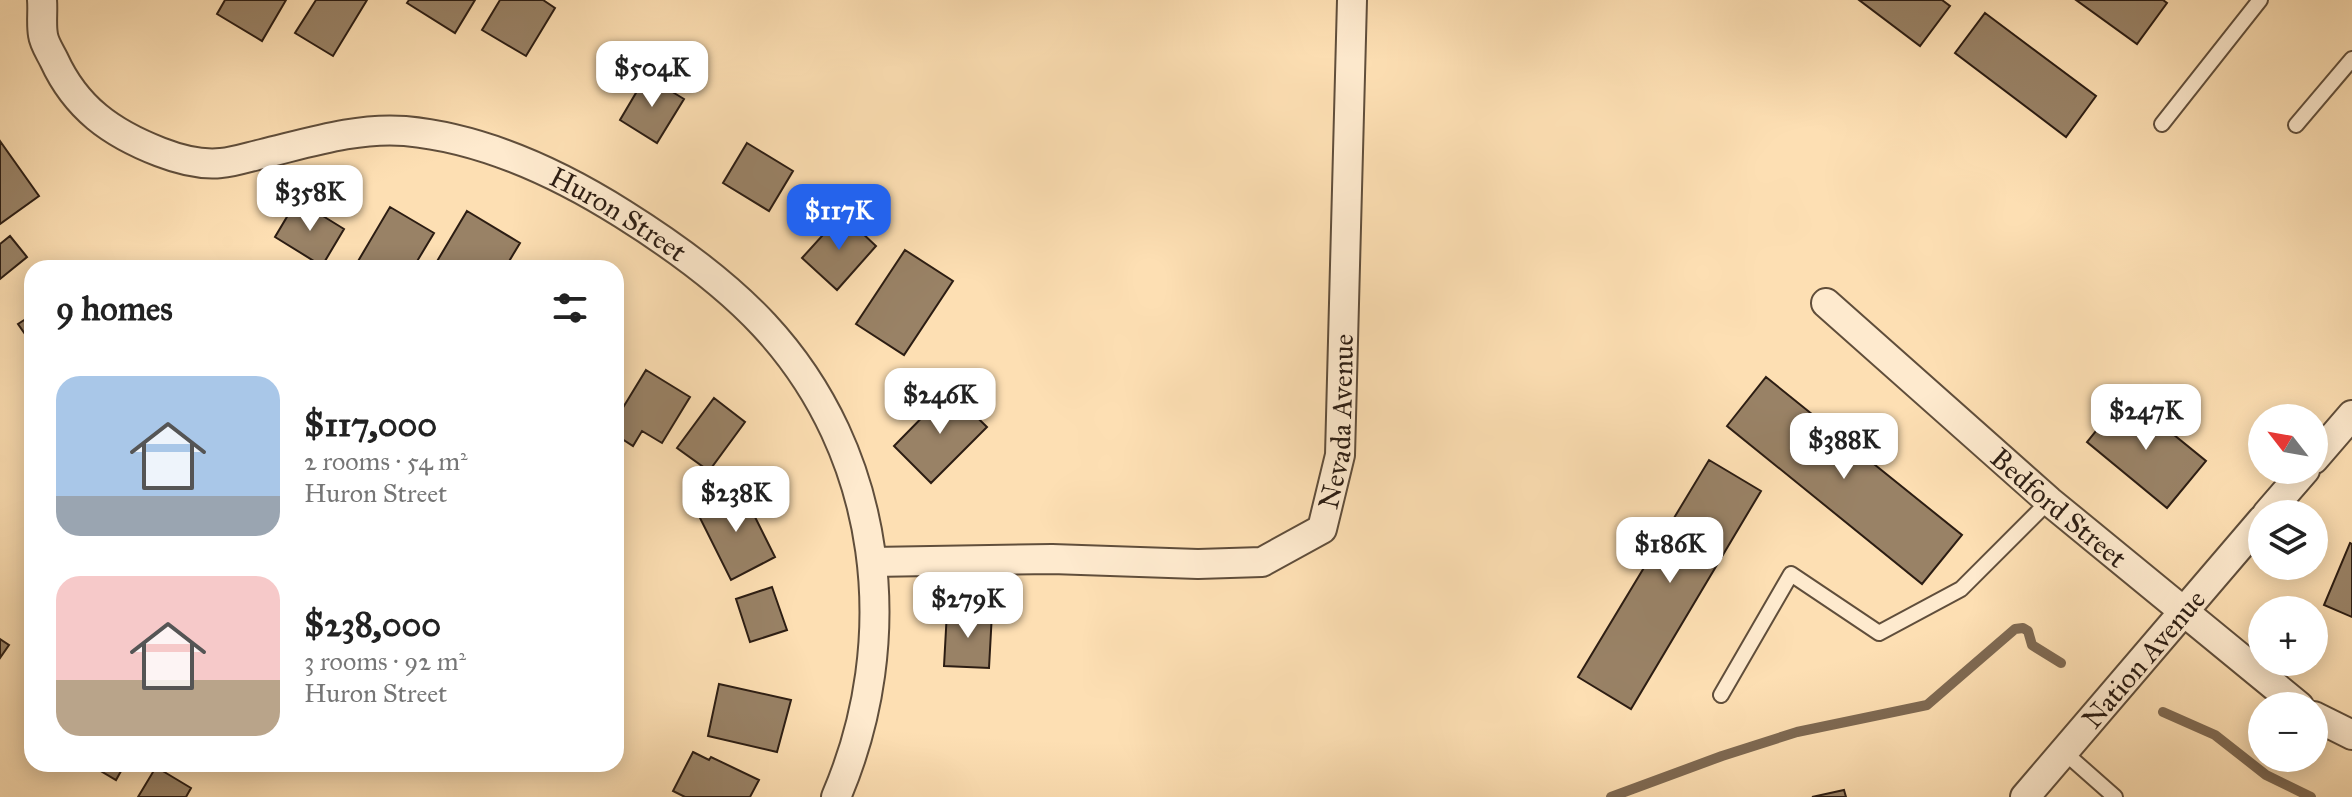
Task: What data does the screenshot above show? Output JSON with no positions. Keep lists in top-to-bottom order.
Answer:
{
  "streets": {
    "street": [
      "Huron Street",
      "Nevada Avenue",
      "Bedford Street",
      "Nation Avenue"
    ]
  },
  "crossings": [
    ["Huron Street", "Nevada Avenue"],
    ["Bedford Street", "Nation Avenue"]
  ],
  "north": "top left",
  "page": {
    "price": [
      "$504K",
      "$358K",
      "$117K",
      "$246K",
      "$247K",
      "$388K",
      "$238K",
      "$186K",
      "$279K"
    ],
    "heading": "9 homes",
    "list": [
      {
        "name": "$117,000",
        "note": "2 rooms · 54 m² · Huron Street"
      },
      {
        "name": "$238,000",
        "note": "3 rooms · 92 m² · Huron Street"
      }
    ],
    "map_buttons": ["+", "−"]
  }
}
